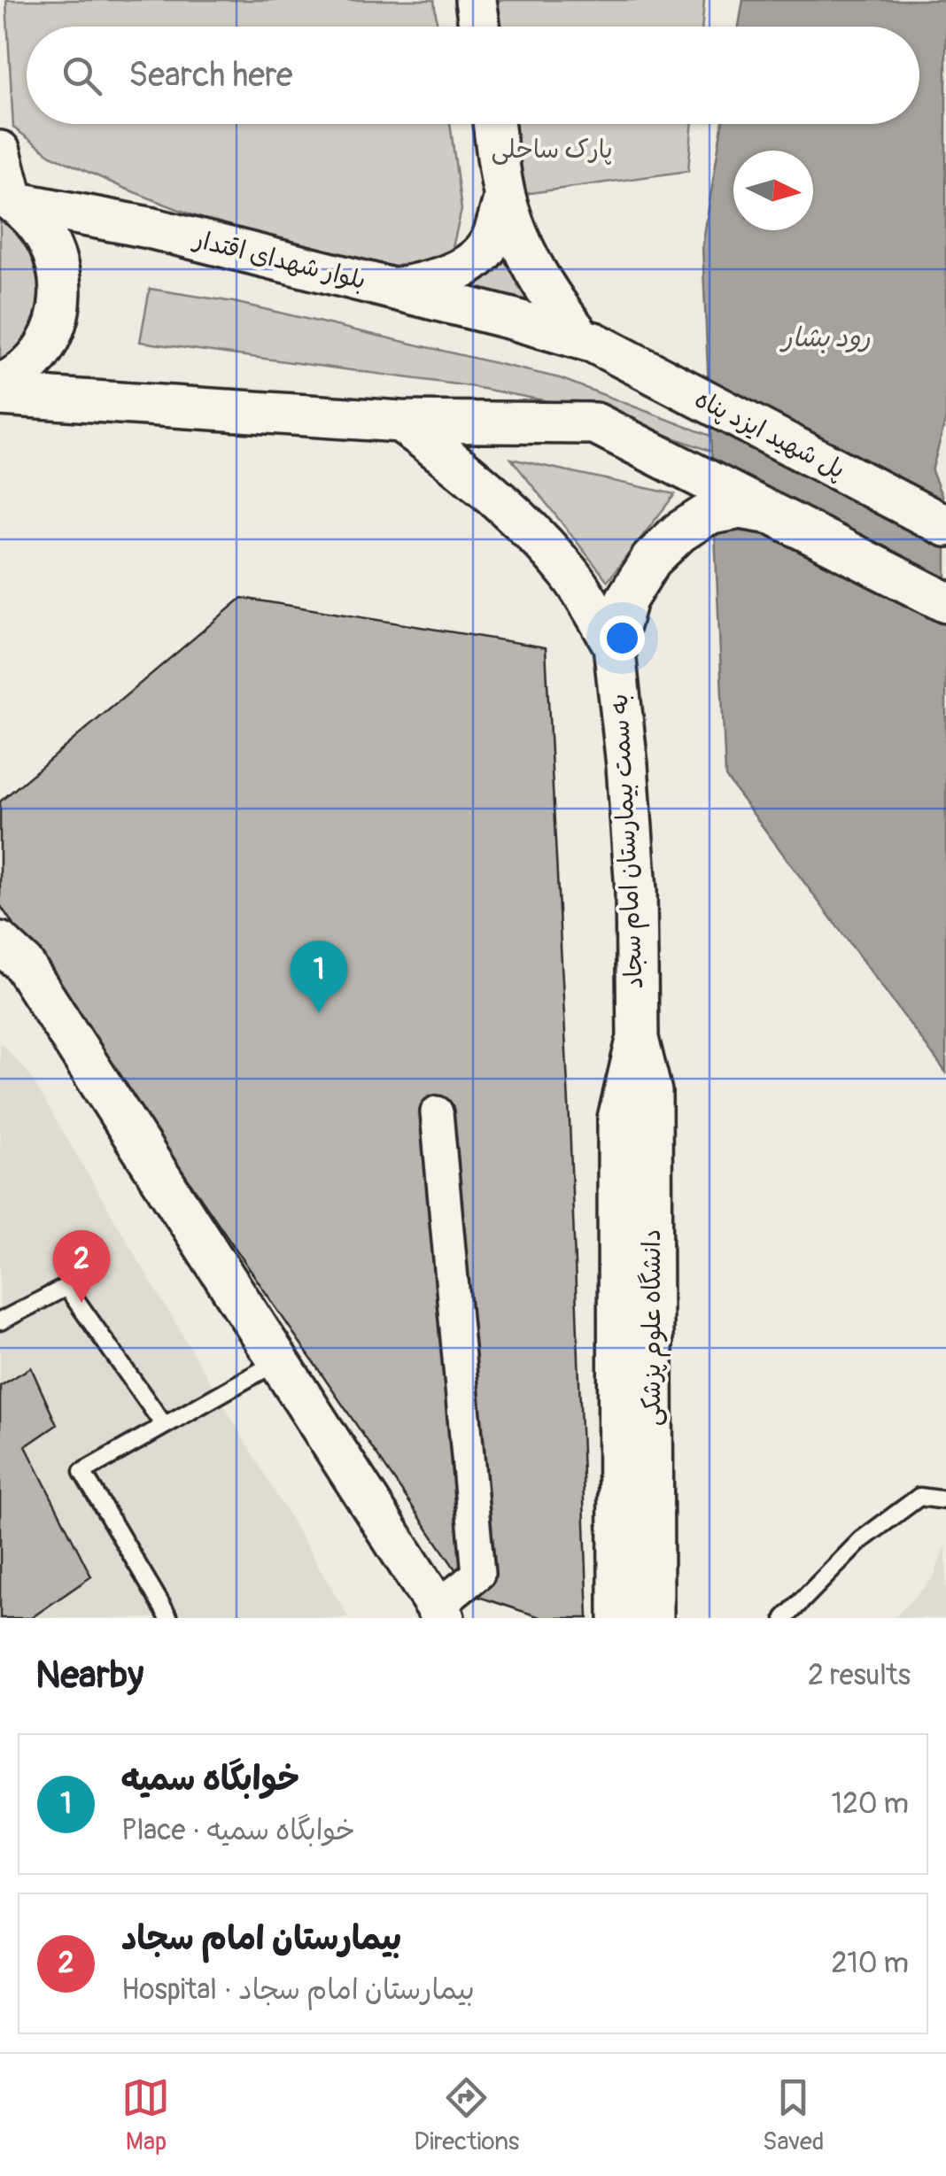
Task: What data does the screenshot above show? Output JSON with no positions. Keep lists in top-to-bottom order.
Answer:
{
  "streets": {
    "street": [
      "بلوار شهدای اقتدار",
      "پل شهید ایزد پناه",
      "به سمت بیمارستان امام سجاد",
      "دانشگاه علوم پزشکی"
    ]
  },
  "crossings": [
    ["بلوار شهدای اقتدار", "پل شهید ایزد پناه"],
    ["به سمت بیمارستان امام سجاد", "دانشگاه علوم پزشکی"]
  ],
  "water": ["رود بشار"],
  "parks": ["پارک ساحلی"],
  "north": "right",
  "page": {
    "search": "Search here",
    "pins": ["1", "2"],
    "heading": ["Nearby", "2 results"],
    "list": [
      {
        "mark": "1",
        "name": "خوابگاه سمیه",
        "note": "Place · خوابگاه سمیه",
        "value": "120 m"
      },
      {
        "mark": "2",
        "name": "بیمارستان امام سجاد",
        "note": "Hospital · بیمارستان امام سجاد",
        "value": "210 m"
      }
    ],
    "nav": ["Map", "Directions", "Saved"]
  }
}
